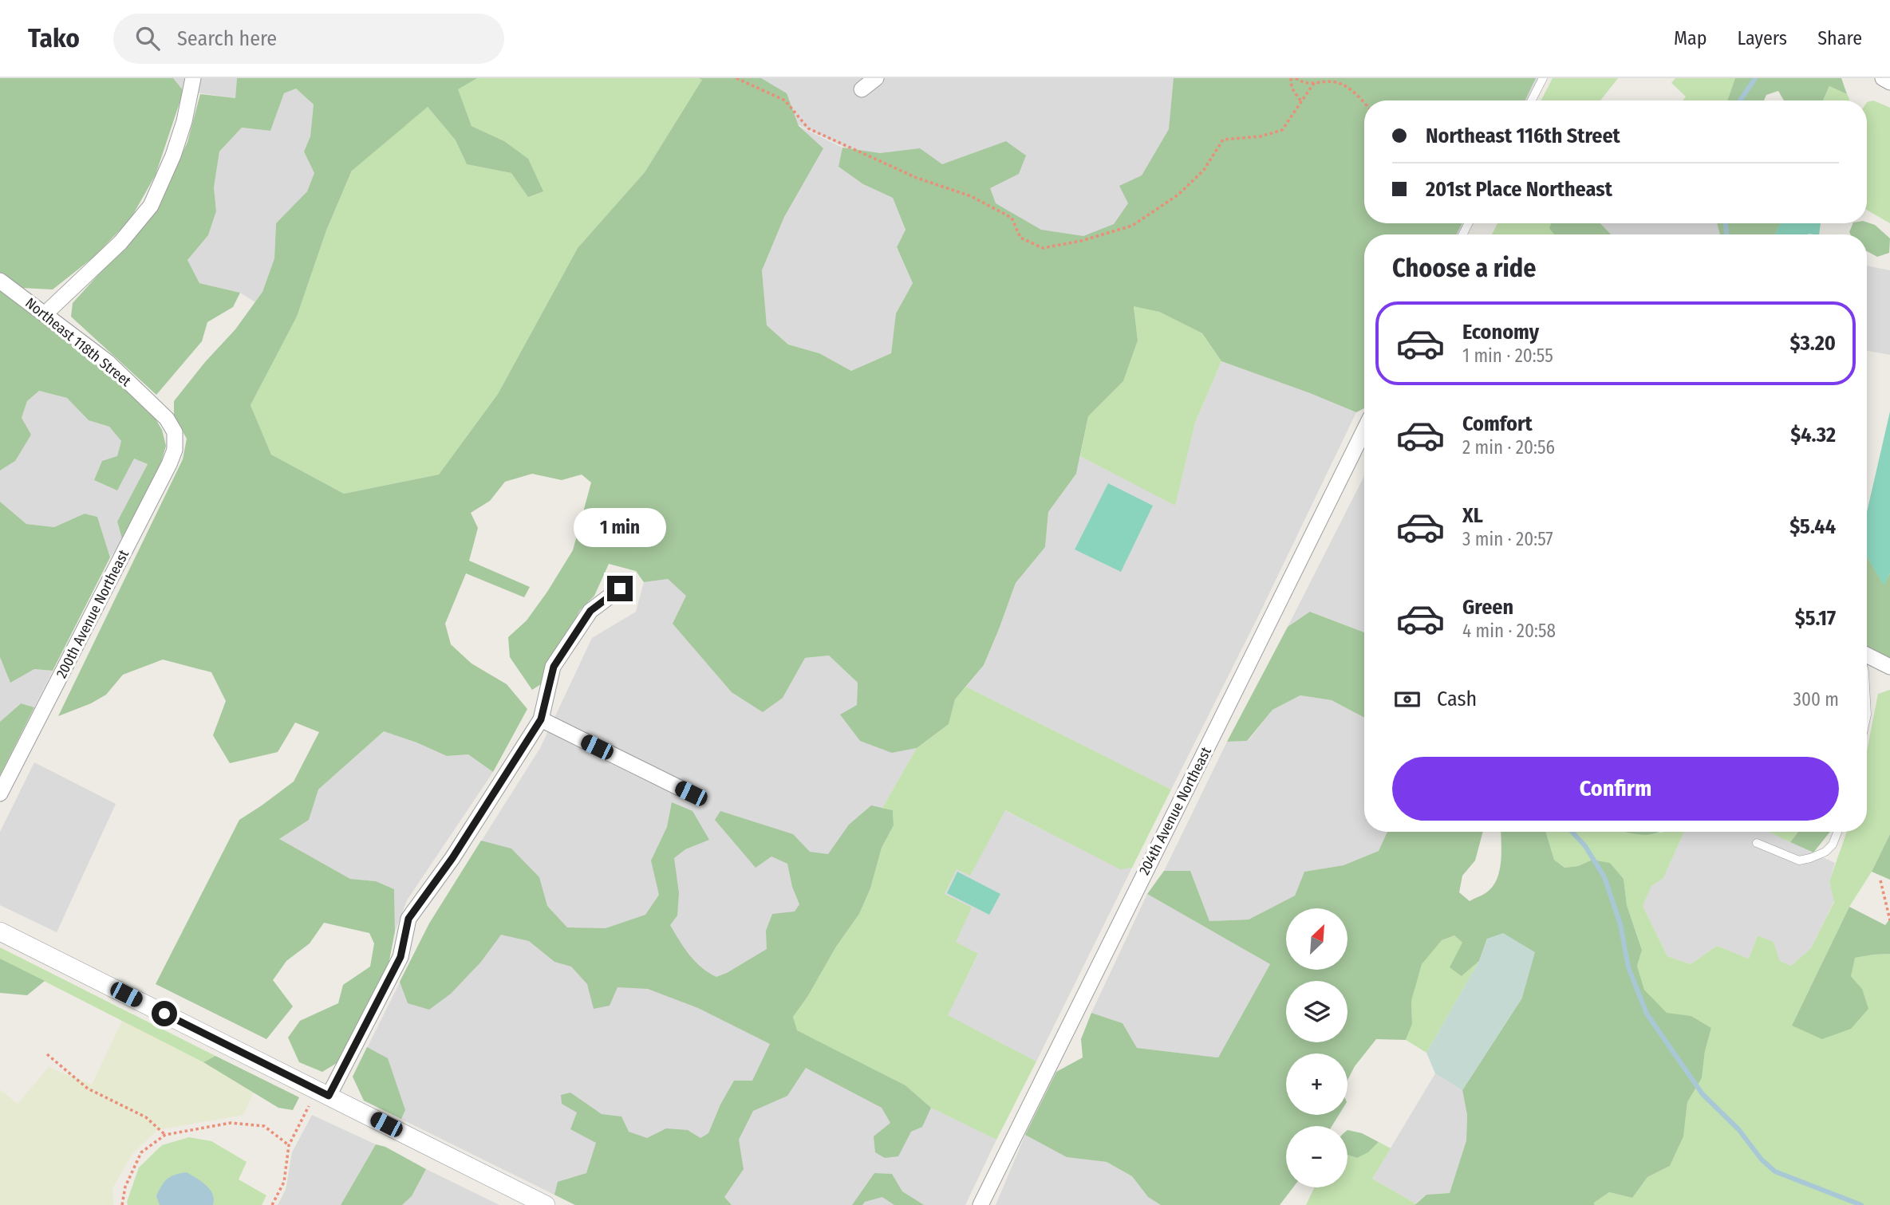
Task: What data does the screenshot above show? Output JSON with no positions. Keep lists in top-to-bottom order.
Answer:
{
  "streets": {
    "street": ["Northeast 118th Street", "200th Avenue Northeast", "204th Avenue Northeast"]
  },
  "crossings": [
    ["Northeast 118th Street", "200th Avenue Northeast"]
  ],
  "north": "top right",
  "page": {
    "header": "Tako",
    "search": "Search here",
    "nav": ["Map", "Layers", "Share"],
    "banner": ["Northeast 116th Street", "201st Place Northeast"],
    "heading": "Choose a ride",
    "list": [
      {
        "name": "Economy",
        "note": "1 min · 20:55",
        "value": "$3.20"
      },
      {
        "name": "Comfort",
        "note": "2 min · 20:56",
        "value": "$4.32"
      },
      {
        "name": "XL",
        "note": "3 min · 20:57",
        "value": "$5.44"
      },
      {
        "name": "Green",
        "note": "4 min · 20:58",
        "value": "$5.17"
      }
    ],
    "bubble": "1 min",
    "pay": ["Cash", "300 m"],
    "buttons": "Confirm",
    "map_buttons": ["+", "−"]
  }
}
